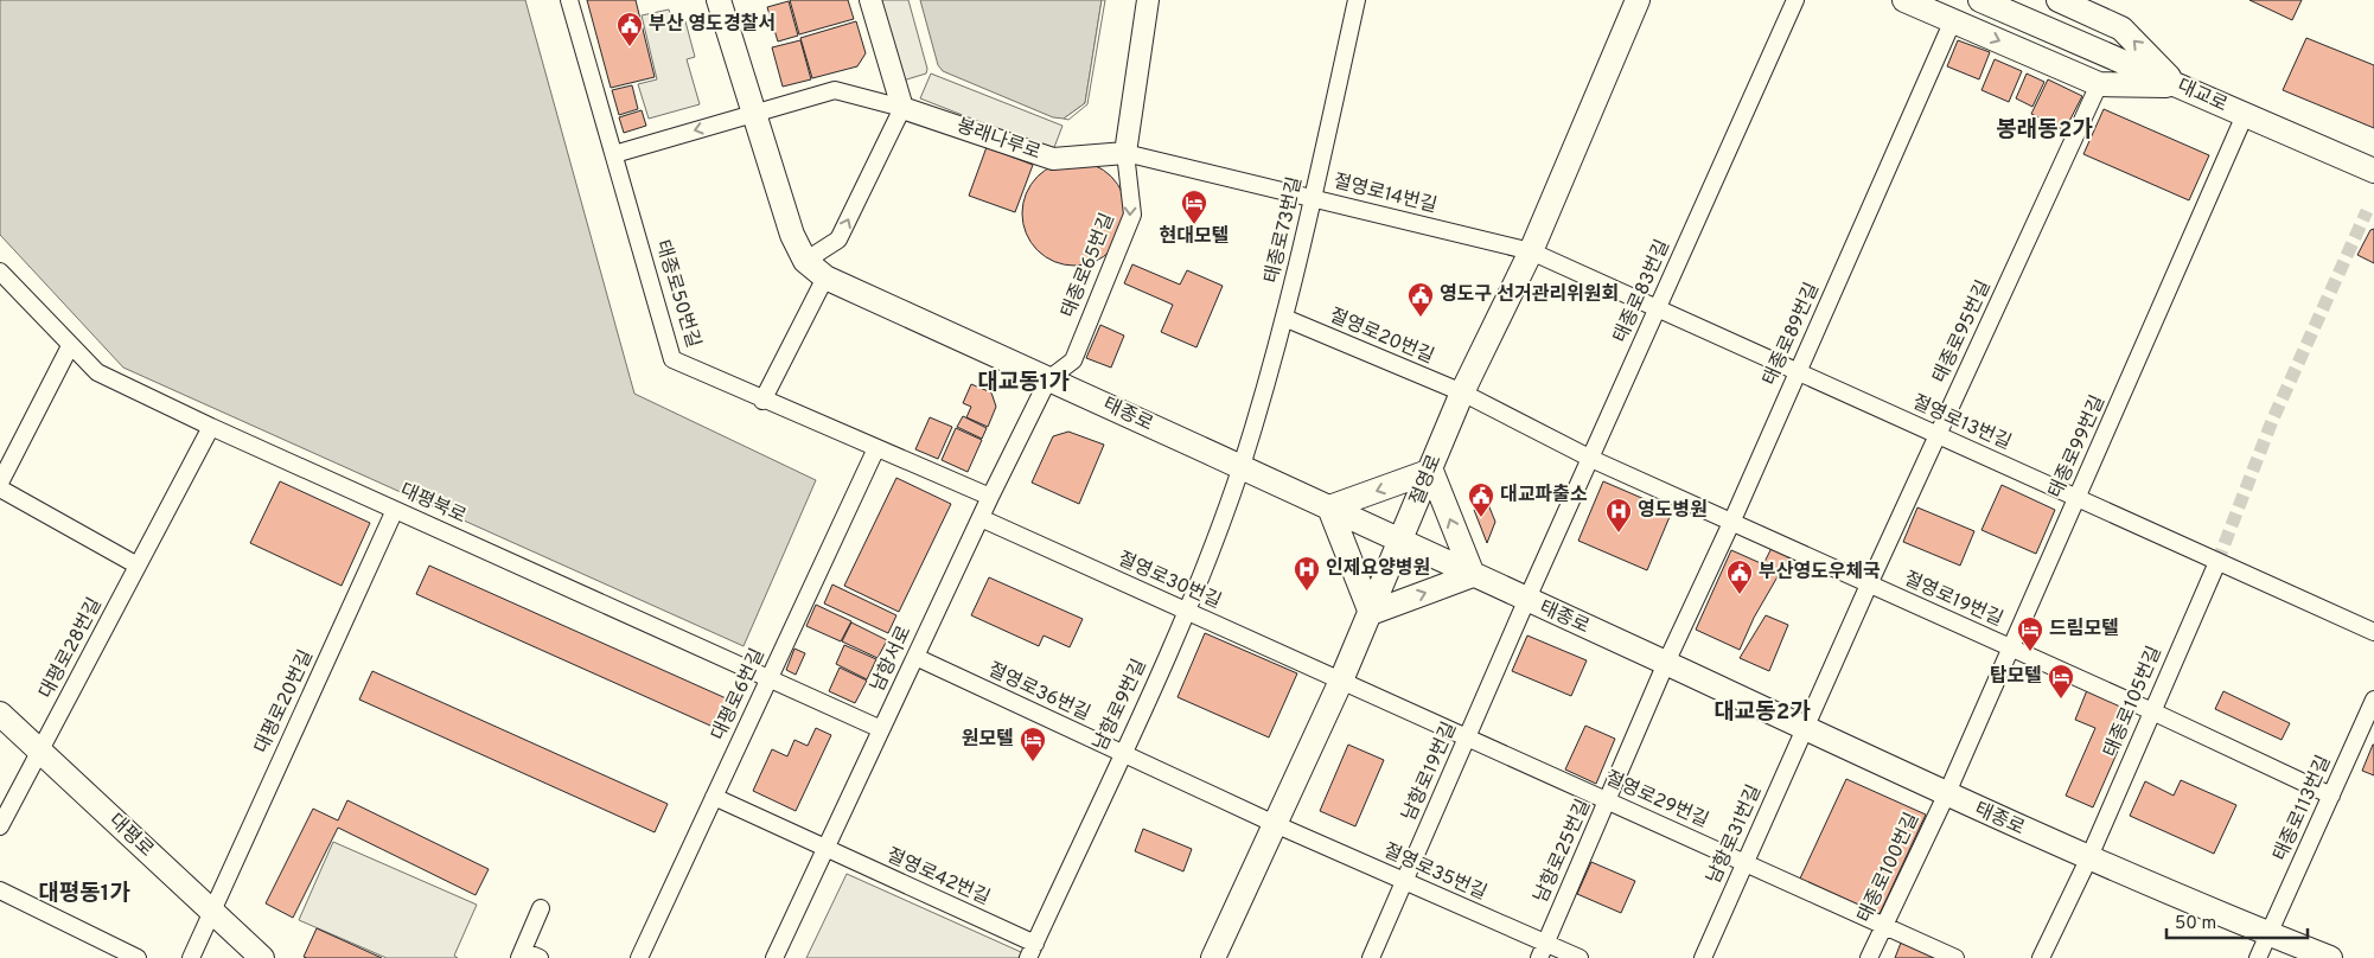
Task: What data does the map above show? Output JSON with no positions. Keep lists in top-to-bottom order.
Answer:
{
  "streets": {
    "main road": [
      "대교로",
      "태종로",
      "절영로",
      "대평로"
    ],
    "street": [
      "봉래나루로",
      "절영로14번길",
      "태종로73번길",
      "태종로65번길",
      "태종로83번길",
      "태종로50번길",
      "태종로95번길",
      "태종로89번길",
      "절영로20번길",
      "절영로13번길",
      "태종로99번길",
      "대평북로",
      "절영로30번길",
      "절영로19번길",
      "대평로28번길",
      "남항서로",
      "절영로36번길",
      "대평로6번길",
      "대평로20번길",
      "태종로105번길",
      "남항로9번길",
      "남항로19번길",
      "절영로29번길",
      "태종로113번길",
      "남항로31번길",
      "남항로25번길",
      "태종로100번길",
      "절영로35번길",
      "절영로42번길"
    ]
  },
  "crossings": [
    ["대교로", "태종로99번길"],
    ["봉래나루로", "절영로14번길"],
    ["봉래나루로", "태종로65번길"],
    ["절영로14번길", "태종로73번길"],
    ["절영로14번길", "태종로65번길"],
    ["절영로14번길", "절영로13번길"],
    ["절영로14번길", "절영로"],
    ["태종로73번길", "절영로20번길"],
    ["태종로73번길", "태종로"],
    ["태종로73번길", "남항로9번길"],
    ["태종로65번길", "태종로"],
    ["태종로65번길", "남항서로"],
    ["태종로83번길", "태종로"],
    ["태종로83번길", "절영로13번길"],
    ["태종로83번길", "절영로19번길"],
    ["태종로83번길", "남항로19번길"],
    ["태종로50번길", "남항서로"],
    ["태종로50번길", "대평로6번길"],
    ["태종로95번길", "태종로"],
    ["태종로95번길", "절영로13번길"],
    ["태종로95번길", "절영로19번길"],
    ["태종로95번길", "남항로31번길"],
    ["태종로89번길", "태종로"],
    ["태종로89번길", "절영로13번길"],
    ["태종로89번길", "절영로19번길"],
    ["태종로89번길", "남항로25번길"],
    ["절영로20번길", "절영로"],
    ["절영로20번길", "절영로19번길"],
    ["태종로", "태종로99번길"],
    ["태종로", "절영로"],
    ["태종로", "남항서로"],
    ["태종로", "태종로105번길"],
    ["태종로", "남항로9번길"],
    ["태종로", "남항로19번길"],
    ["태종로", "태종로113번길"],
    ["태종로", "남항로31번길"],
    ["태종로", "남항로25번길"],
    ["태종로", "태종로100번길"],
    ["절영로13번길", "태종로99번길"],
    ["절영로13번길", "절영로"],
    ["절영로13번길", "태종로105번길"],
    ["태종로99번길", "절영로19번길"],
    ["태종로99번길", "태종로100번길"],
    ["절영로", "절영로30번길"],
    ["절영로", "절영로19번길"],
    ["절영로", "절영로36번길"],
    ["절영로", "절영로29번길"],
    ["절영로", "절영로35번길"],
    ["대평북로", "대평로28번길"],
    ["대평북로", "남항서로"],
    ["대평북로", "대평로6번길"],
    ["대평북로", "대평로20번길"],
    ["절영로30번길", "남항서로"],
    ["절영로30번길", "남항로9번길"],
    ["절영로30번길", "절영로29번길"],
    ["절영로19번길", "태종로105번길"],
    ["절영로19번길", "태종로113번길"],
    ["대평로28번길", "대평로"],
    ["남항서로", "절영로36번길"],
    ["남항서로", "절영로42번길"],
    ["절영로36번길", "남항로9번길"],
    ["절영로36번길", "절영로35번길"],
    ["대평로6번길", "절영로42번길"],
    ["대평로20번길", "대평로"],
    ["남항로9번길", "절영로42번길"],
    ["남항로19번길", "절영로29번길"],
    ["남항로19번길", "절영로35번길"],
    ["절영로29번길", "남항로31번길"],
    ["절영로29번길", "남항로25번길"],
    ["절영로29번길", "태종로100번길"],
    ["남항로25번길", "절영로35번길"]
  ],
  "one_way": ["태종로65번길"],
  "districts": [
    "봉래동2가",
    "대교동1가",
    "대교동2가",
    "대평동1가"
  ],
  "places": {
    "public building": [
      "부산 영도경찰서",
      "영도구 선거관리위원회",
      "대교파출소",
      "부산영도우체국"
    ],
    "hotel": [
      "현대모텔",
      "드림모텔",
      "탑모텔",
      "원모텔"
    ],
    "hospital": ["영도병원", "인제요양병원"]
  },
  "scale_bar": "50 m"
}
